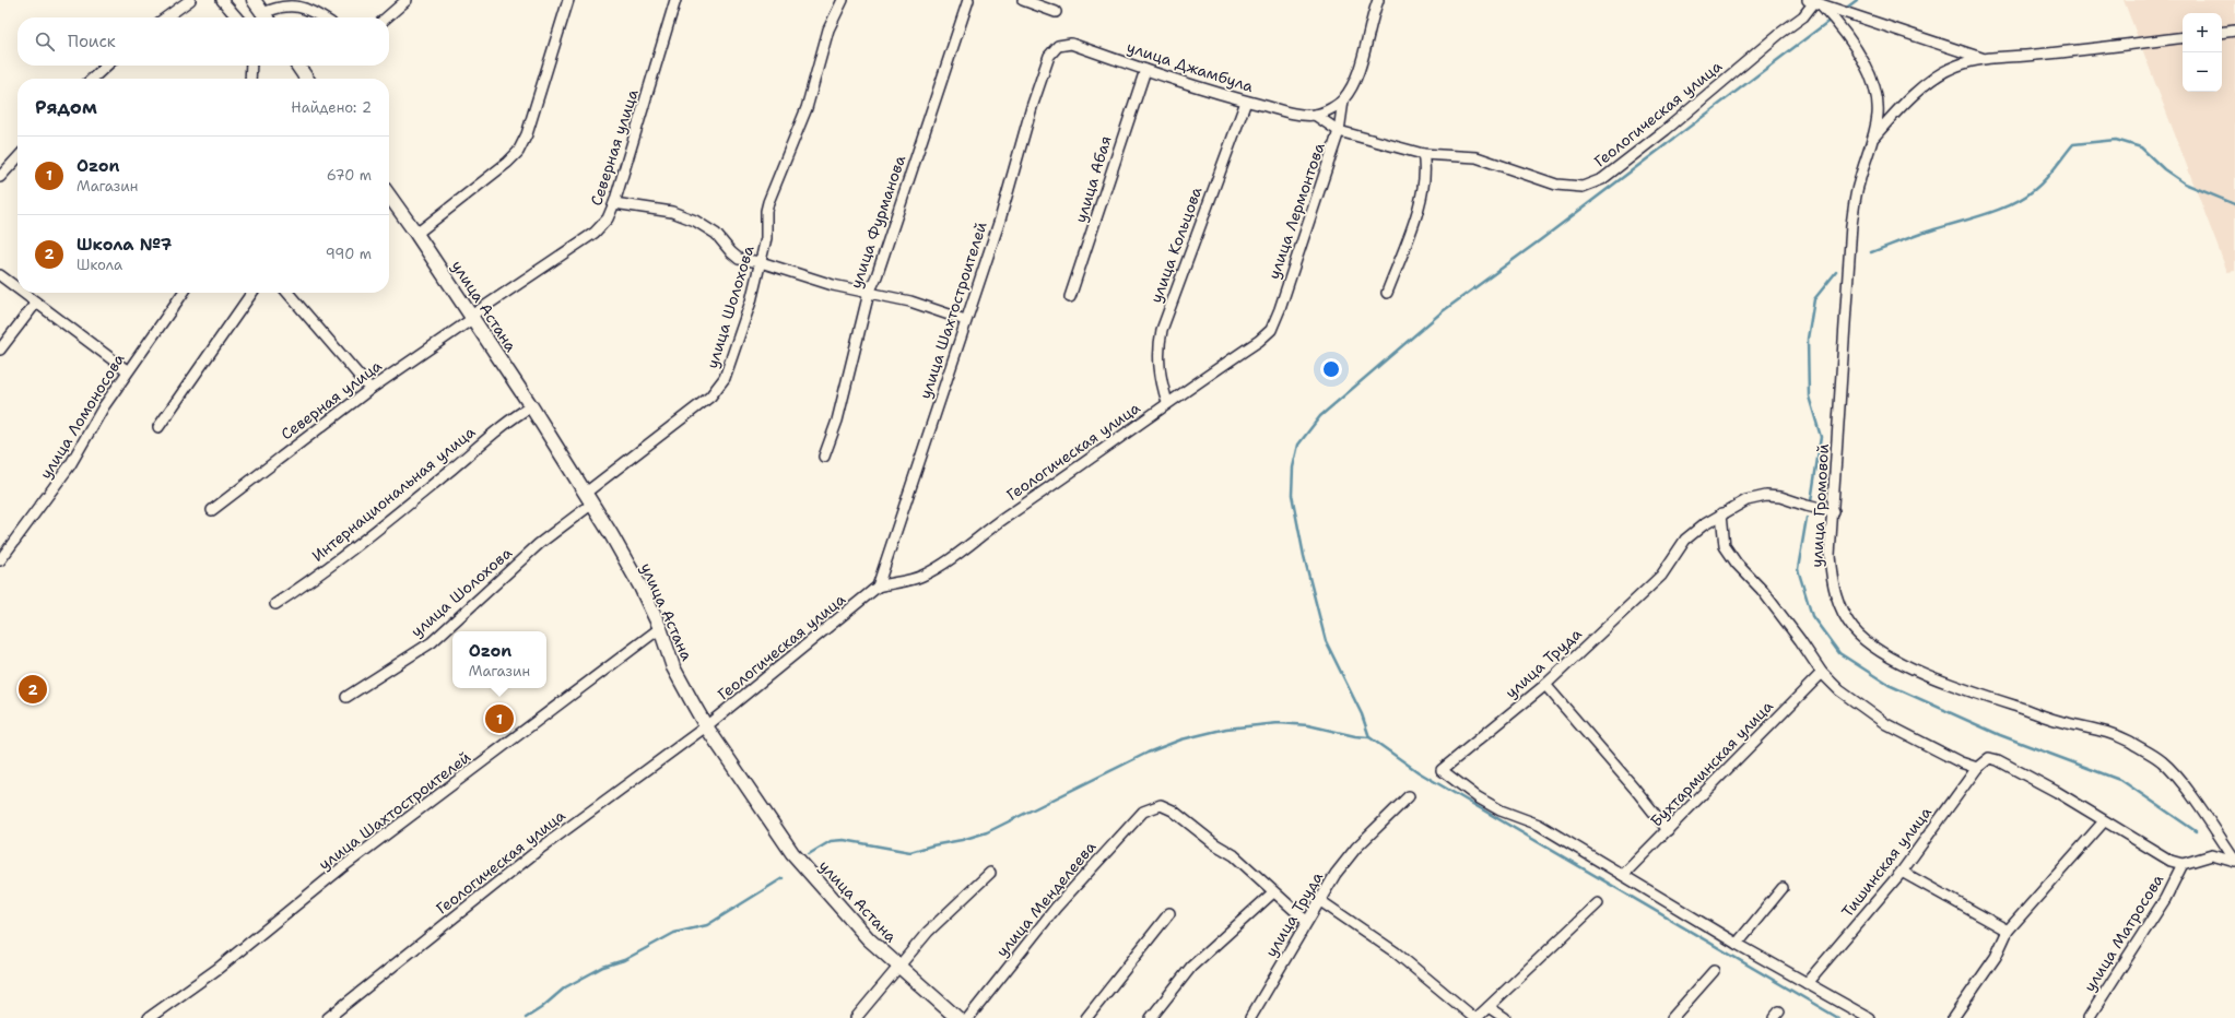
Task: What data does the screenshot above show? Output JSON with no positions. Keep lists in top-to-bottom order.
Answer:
{
  "streets": {
    "street": [
      "улица Джамбула",
      "Геологическая улица",
      "Северная улица",
      "улица Абая",
      "улица Лермонтова",
      "улица Фурманова",
      "улица Кольцова",
      "улица Астана",
      "улица Шолохова",
      "улица Шахтостроителей",
      "улица Ломоносова",
      "Интернациональная улица",
      "улица Громовой",
      "улица Труда",
      "Бухтарминская улица",
      "Тишинская улица",
      "улица Менделеева",
      "улица Матросова"
    ]
  },
  "crossings": [
    ["улица Джамбула", "Геологическая улица"],
    ["улица Джамбула", "улица Абая"],
    ["улица Джамбула", "улица Лермонтова"],
    ["улица Джамбула", "улица Кольцова"],
    ["улица Джамбула", "улица Шахтостроителей"],
    ["Геологическая улица", "улица Лермонтова"],
    ["Геологическая улица", "улица Кольцова"],
    ["Геологическая улица", "улица Астана"],
    ["Геологическая улица", "улица Шахтостроителей"],
    ["Геологическая улица", "улица Громовой"],
    ["Северная улица", "улица Астана"],
    ["улица Астана", "улица Шолохова"],
    ["улица Астана", "улица Шахтостроителей"],
    ["улица Астана", "Интернациональная улица"],
    ["улица Громовой", "улица Труда"],
    ["улица Труда", "Бухтарминская улица"]
  ],
  "page": {
    "map_buttons": ["+", "−"],
    "search": "Поиск",
    "heading": ["Рядом", "Найдено: 2"],
    "list": [
      {
        "mark": "1",
        "name": "Ozon",
        "note": "Магазин",
        "value": "670 m"
      },
      {
        "mark": "2",
        "name": "Школа №7",
        "note": "Школа",
        "value": "990 m"
      }
    ],
    "popup": ["Ozon", "Магазин"],
    "pins": ["2", "1"]
  }
}
